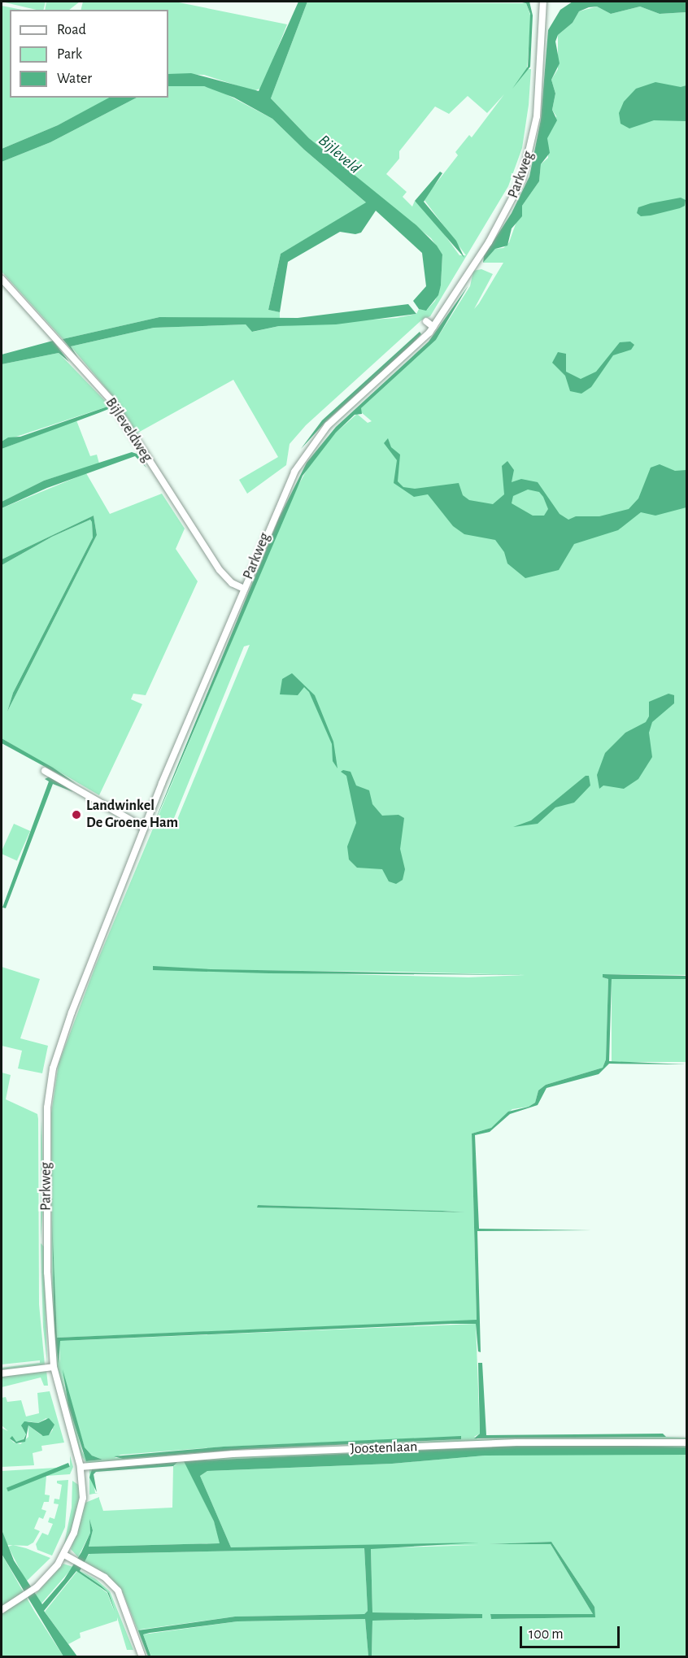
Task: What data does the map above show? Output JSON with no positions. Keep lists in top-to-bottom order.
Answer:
{
  "streets": {
    "street": ["Parkweg", "Bijleveldweg", "Joostenlaan"]
  },
  "crossings": [
    ["Parkweg", "Bijleveldweg"],
    ["Parkweg", "Joostenlaan"]
  ],
  "water": ["Bijleveld"],
  "places": ["Landwinkel De Groene Ham"],
  "legend": ["Road", "Park", "Water"],
  "scale_bar": "100 m"
}
